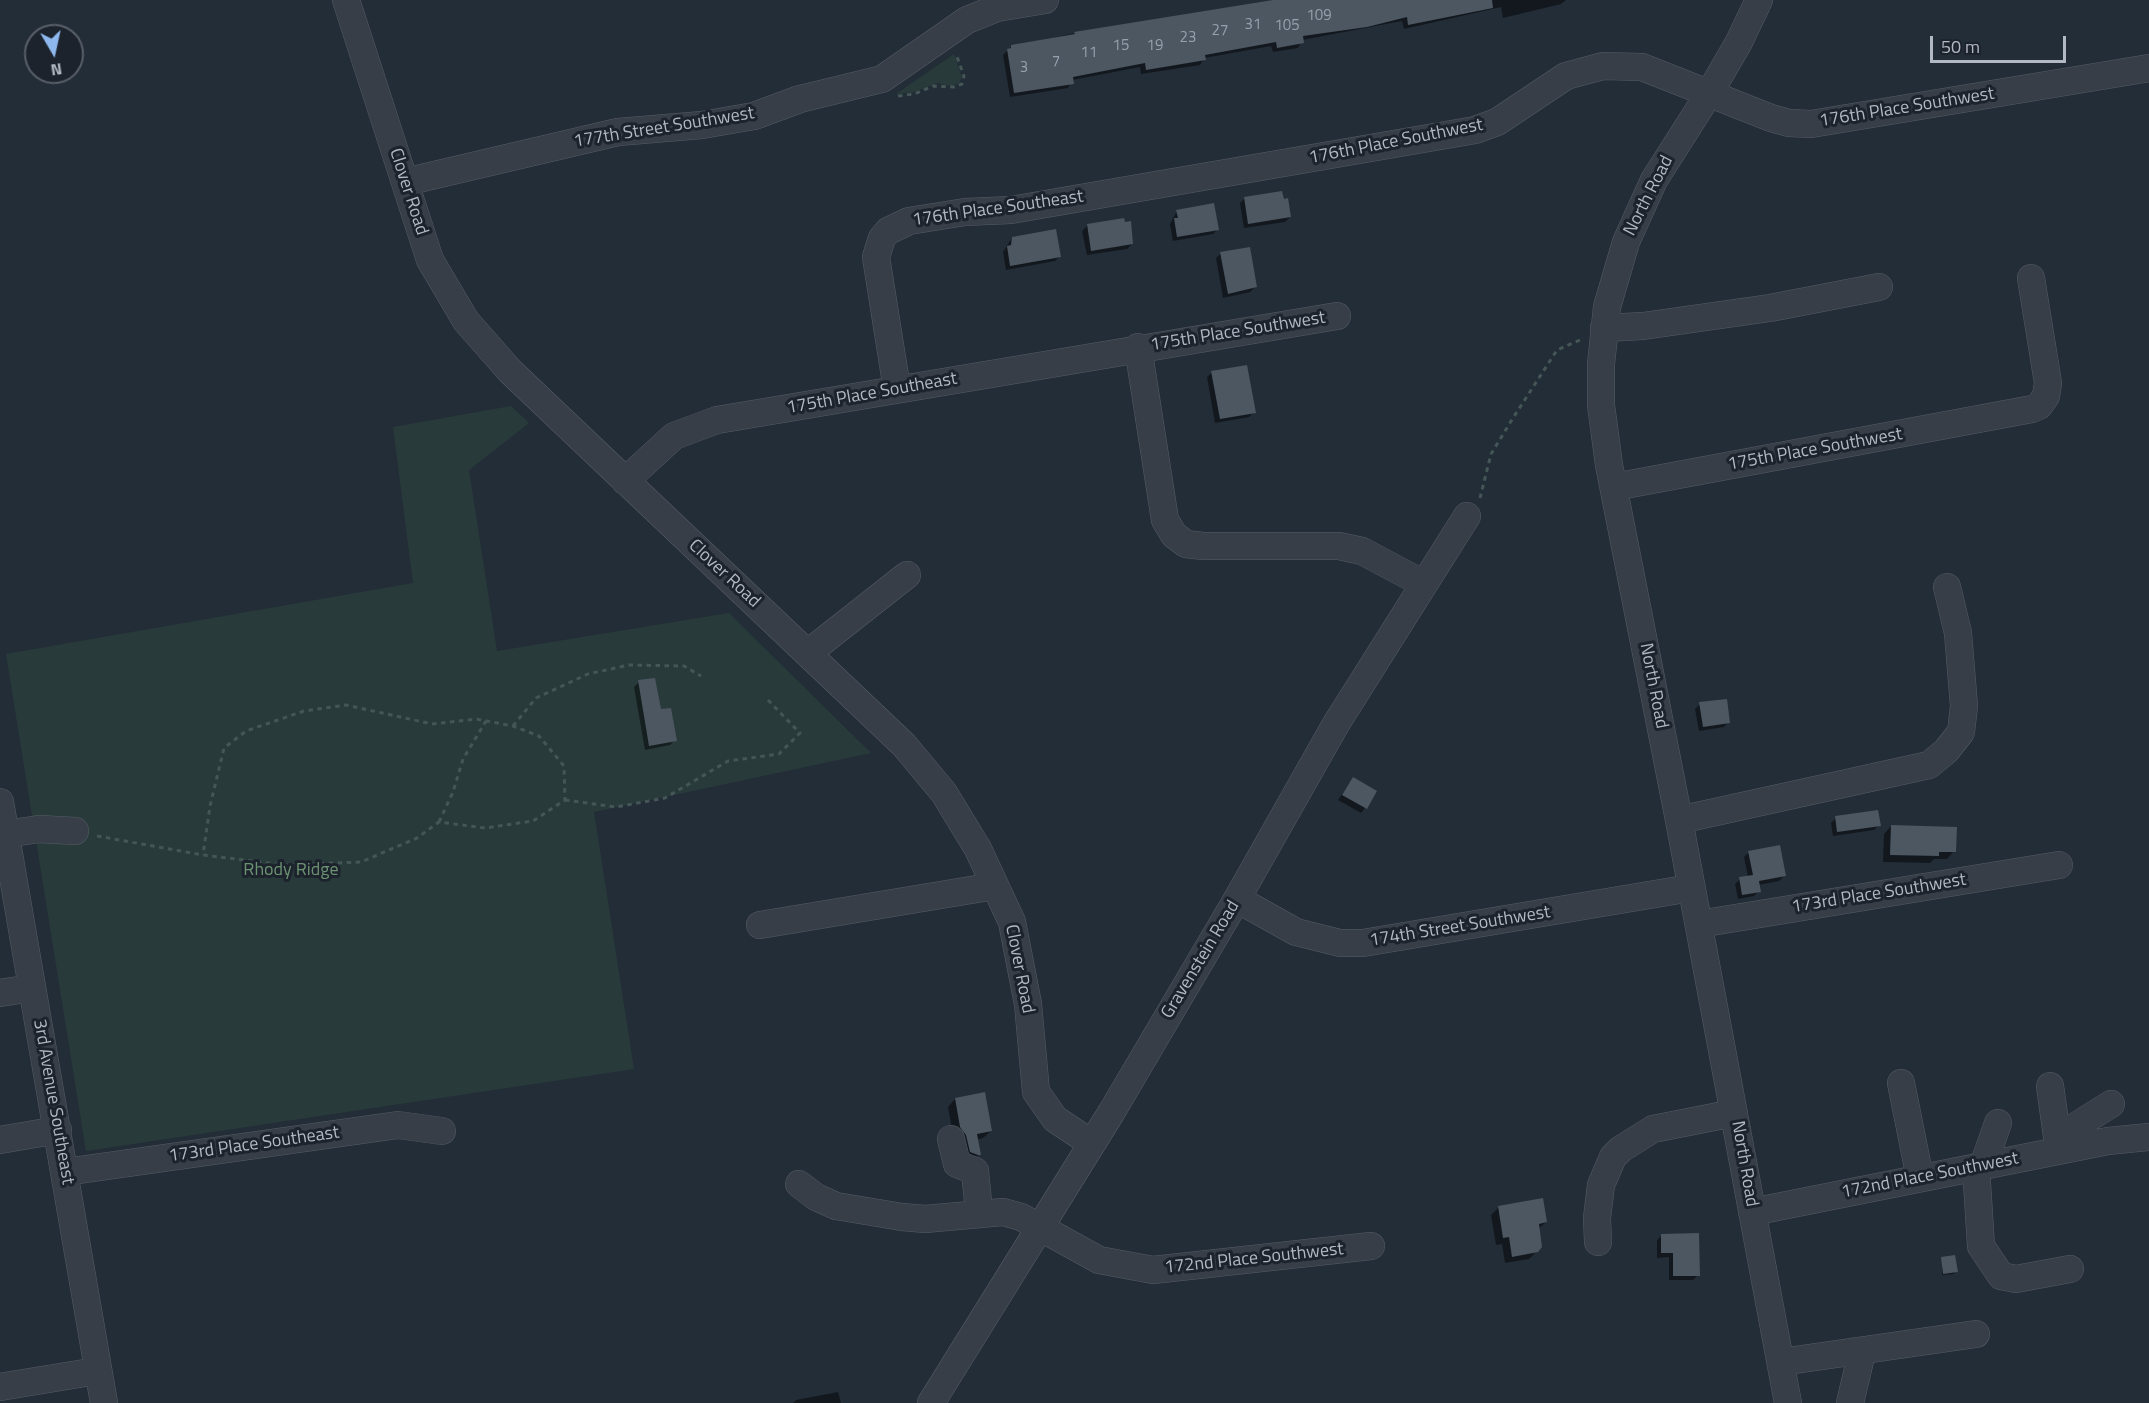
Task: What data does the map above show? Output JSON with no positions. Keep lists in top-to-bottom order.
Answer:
{
  "streets": {
    "street": [
      "176th Place Southwest",
      "177th Street Southwest",
      "Clover Road",
      "North Road",
      "176th Place Southeast",
      "175th Place Southwest",
      "175th Place Southeast",
      "173rd Place Southwest",
      "174th Street Southwest",
      "Gravenstein Road",
      "3rd Avenue Southeast",
      "173rd Place Southeast",
      "172nd Place Southwest"
    ]
  },
  "crossings": [
    ["176th Place Southwest", "North Road"],
    ["176th Place Southwest", "176th Place Southeast"],
    ["177th Street Southwest", "Clover Road"],
    ["Clover Road", "175th Place Southeast"],
    ["Clover Road", "Gravenstein Road"],
    ["North Road", "175th Place Southwest"],
    ["North Road", "173rd Place Southwest"],
    ["North Road", "174th Street Southwest"],
    ["North Road", "172nd Place Southwest"],
    ["176th Place Southeast", "175th Place Southeast"],
    ["175th Place Southwest", "175th Place Southeast"],
    ["174th Street Southwest", "Gravenstein Road"],
    ["Gravenstein Road", "172nd Place Southwest"],
    ["3rd Avenue Southeast", "173rd Place Southeast"]
  ],
  "parks": ["Rhody Ridge"],
  "house_numbers": [
    "109",
    "31",
    "105",
    "27",
    "23",
    "15",
    "19",
    "11",
    "7",
    "3"
  ],
  "scale_bar": "50 m",
  "north": "bottom"
}
